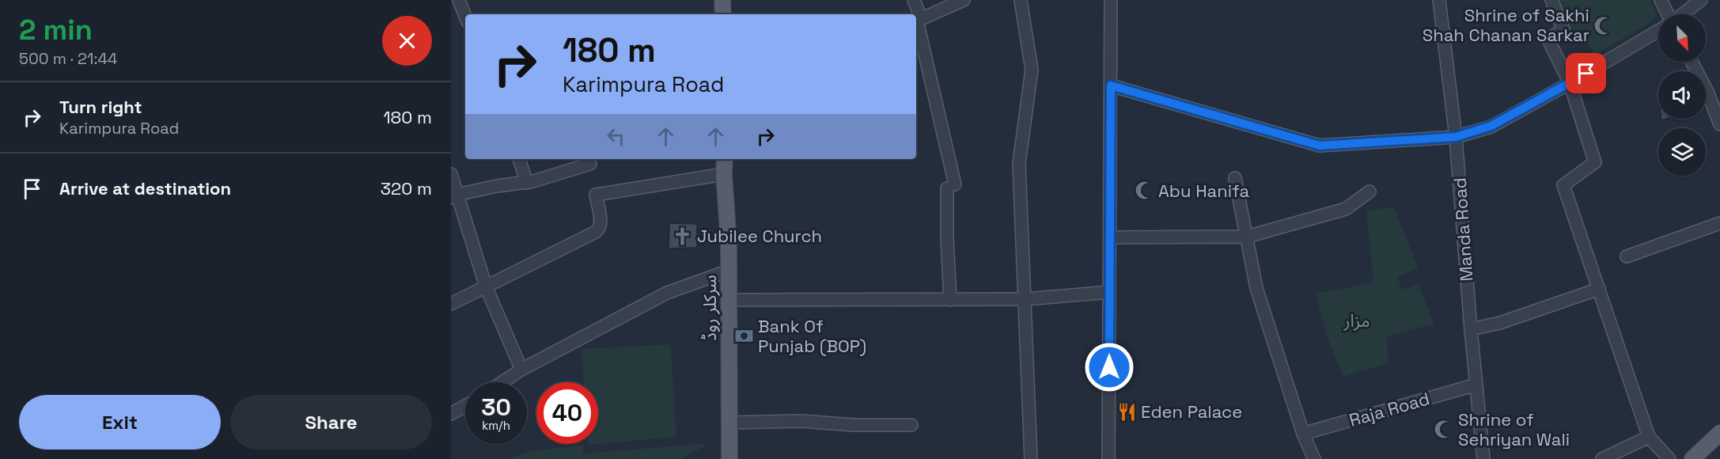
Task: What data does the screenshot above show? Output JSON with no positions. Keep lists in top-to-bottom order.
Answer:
{
  "streets": {
    "main road": ["سرکلر روڈ"],
    "street": ["Manda Road", "Raja Road"]
  },
  "crossings": [
    ["Manda Road", "Raja Road"]
  ],
  "parks": ["مزار"],
  "places": {
    "mosque": ["Shrine of Sakhi Shah Chanan Sarkar", "Abu Hanifa", "Shrine of Sehriyan Wali"],
    "church": ["Jubilee Church"],
    "bank": ["Bank Of Punjab (BOP)"],
    "restaurant": ["Eden Palace"]
  },
  "north": "bottom right",
  "page": {
    "heading": ["2 min", "500 m · 21:44"],
    "turn": ["180 m", "Karimpura Road"],
    "list": [
      {
        "name": "Turn right",
        "note": "Karimpura Road",
        "value": "180 m"
      },
      {
        "name": "Arrive at destination",
        "value": "320 m"
      }
    ],
    "speed": "30 km/h",
    "limit": "40",
    "buttons": ["Exit", "Share"]
  }
}
